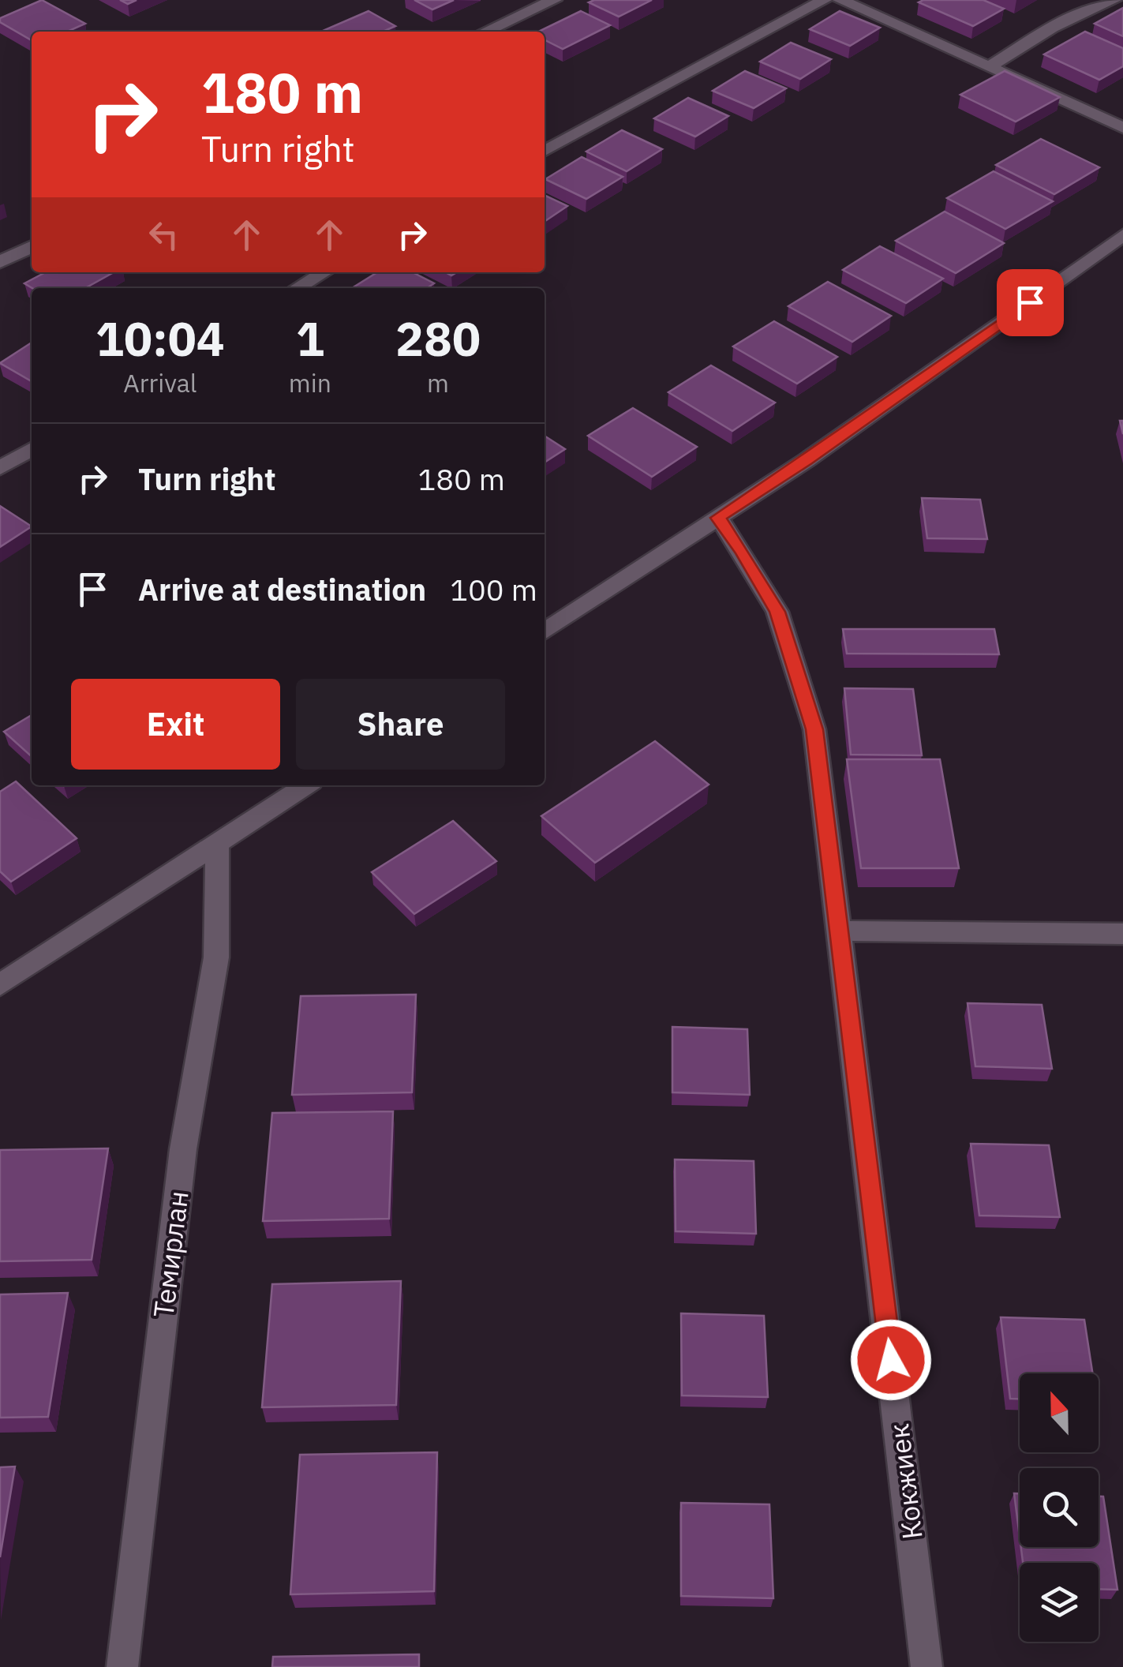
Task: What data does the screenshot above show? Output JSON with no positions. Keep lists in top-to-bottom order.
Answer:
{
  "streets": {
    "street": ["Темирлан", "Кокжиек"]
  },
  "north": "top",
  "page": {
    "turn": ["180 m", "Turn right"],
    "eta": [
      "10:04",
      "Arrival",
      "1",
      "min",
      "280",
      "m"
    ],
    "list": [
      {
        "name": "Turn right",
        "value": "180 m"
      },
      {
        "name": "Arrive at destination",
        "value": "100 m"
      }
    ],
    "buttons": ["Exit", "Share"]
  }
}
